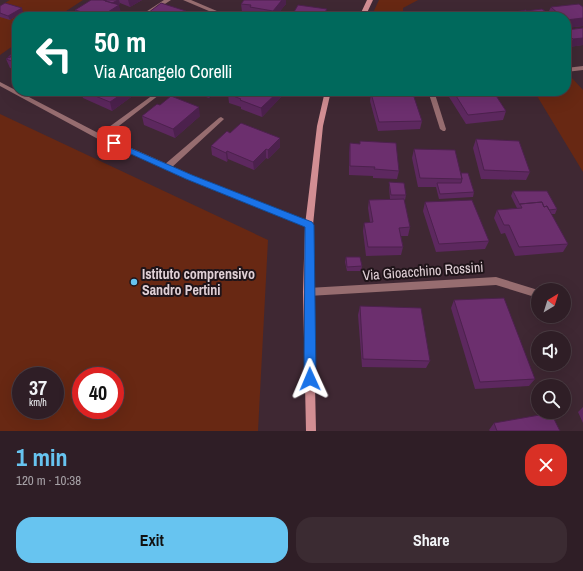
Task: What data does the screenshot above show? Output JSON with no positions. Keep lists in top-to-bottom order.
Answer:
{
  "streets": {
    "street": ["Via Gioacchino Rossini"]
  },
  "places": ["Istituto comprensivo Sandro Pertini"],
  "north": "top right",
  "page": {
    "turn": ["50 m", "Via Arcangelo Corelli"],
    "speed": "37 km/h",
    "limit": "40",
    "heading": ["1 min", "120 m · 10:38"],
    "buttons": ["Exit", "Share"]
  }
}
